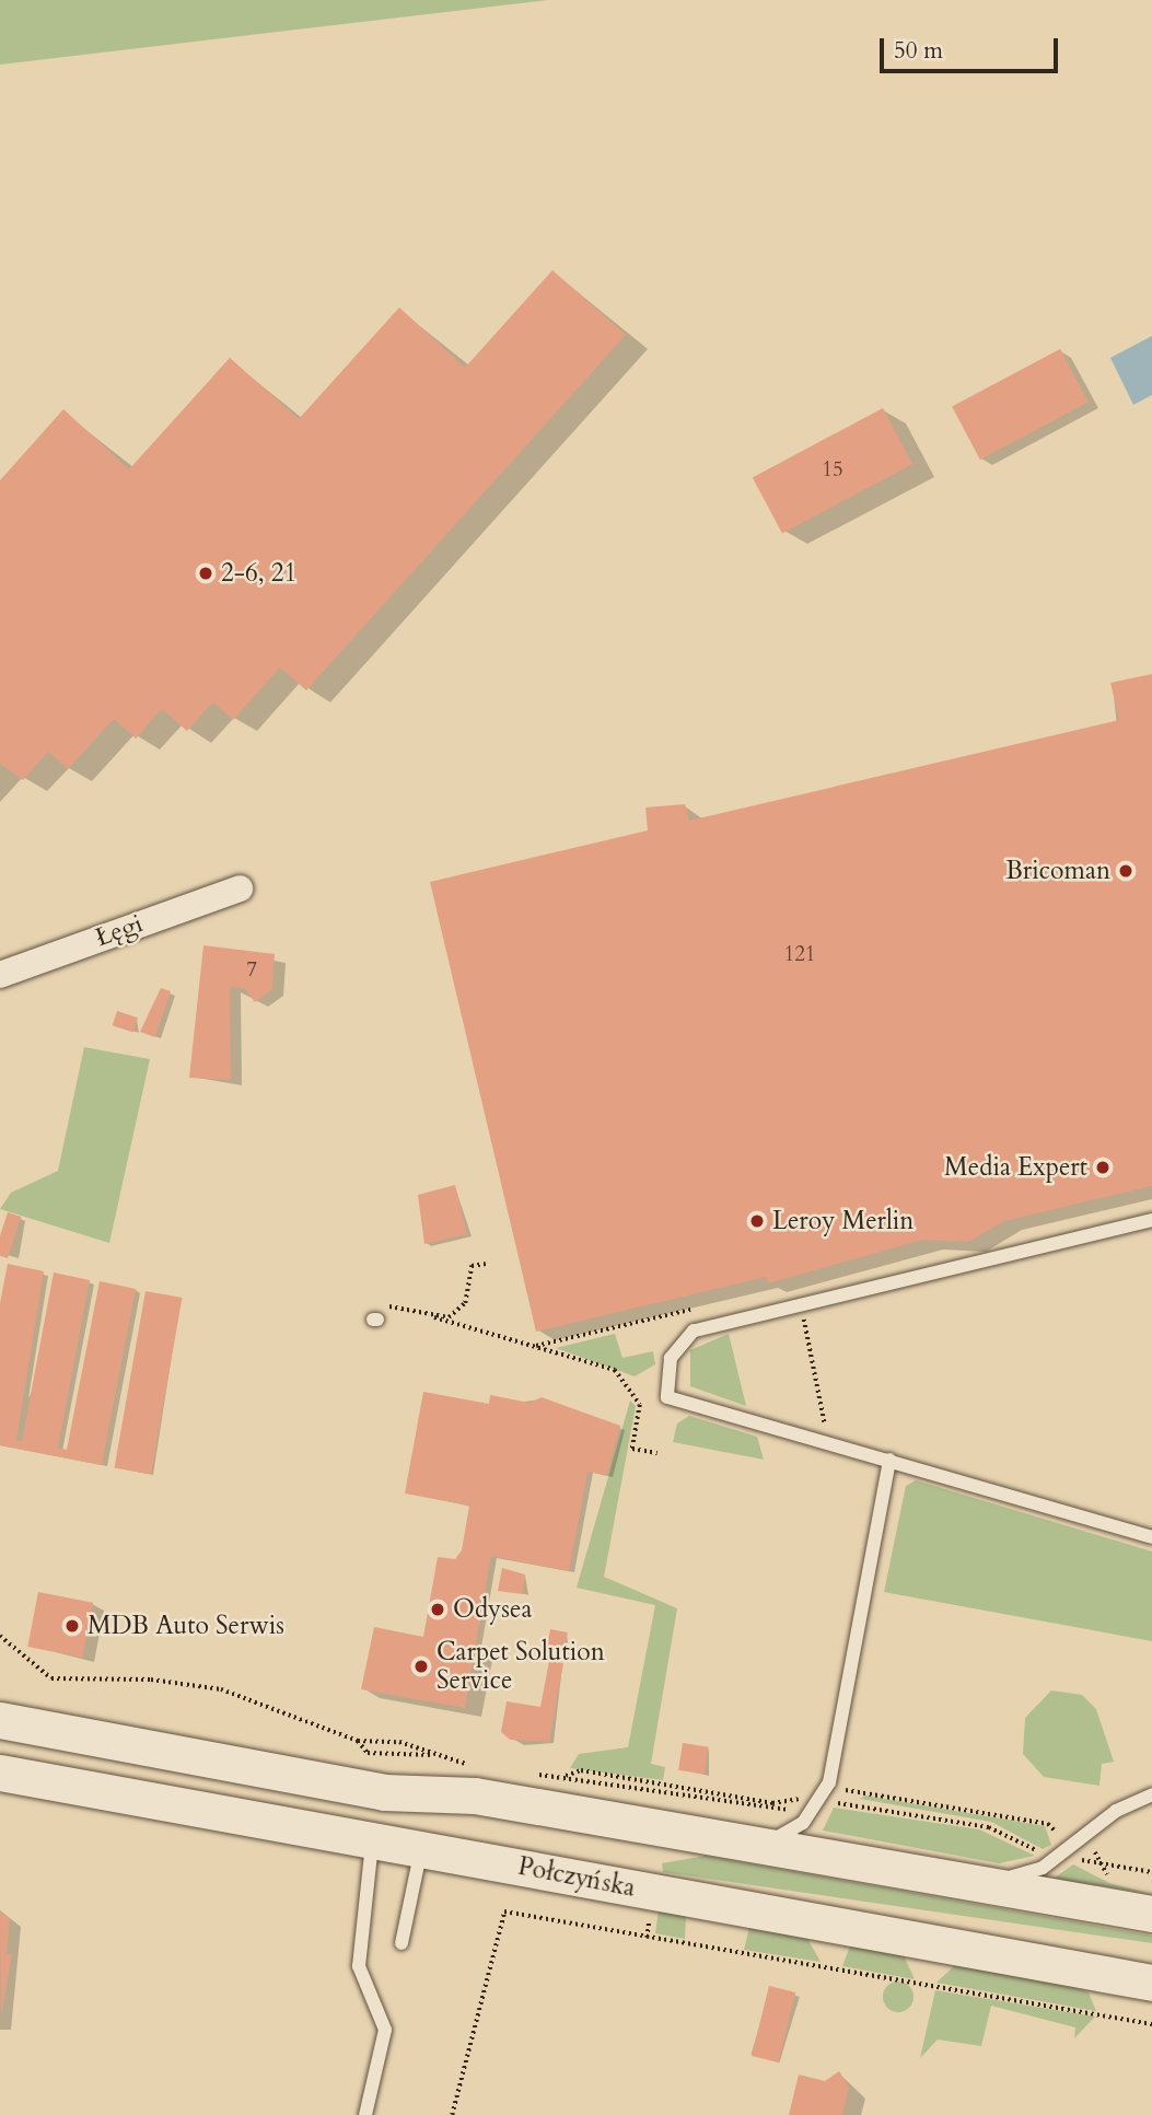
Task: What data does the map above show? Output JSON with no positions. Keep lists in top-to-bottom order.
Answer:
{
  "streets": {
    "main road": ["Połczyńska"],
    "street": ["Łęgi"]
  },
  "places": [
    "2-6, 21",
    "Bricoman",
    "Media Expert",
    "Leroy Merlin",
    "Odysea",
    "MDB Auto Serwis",
    "Carpet Solution Service"
  ],
  "house_numbers": ["15", "121", "7"],
  "scale_bar": "50 m"
}
